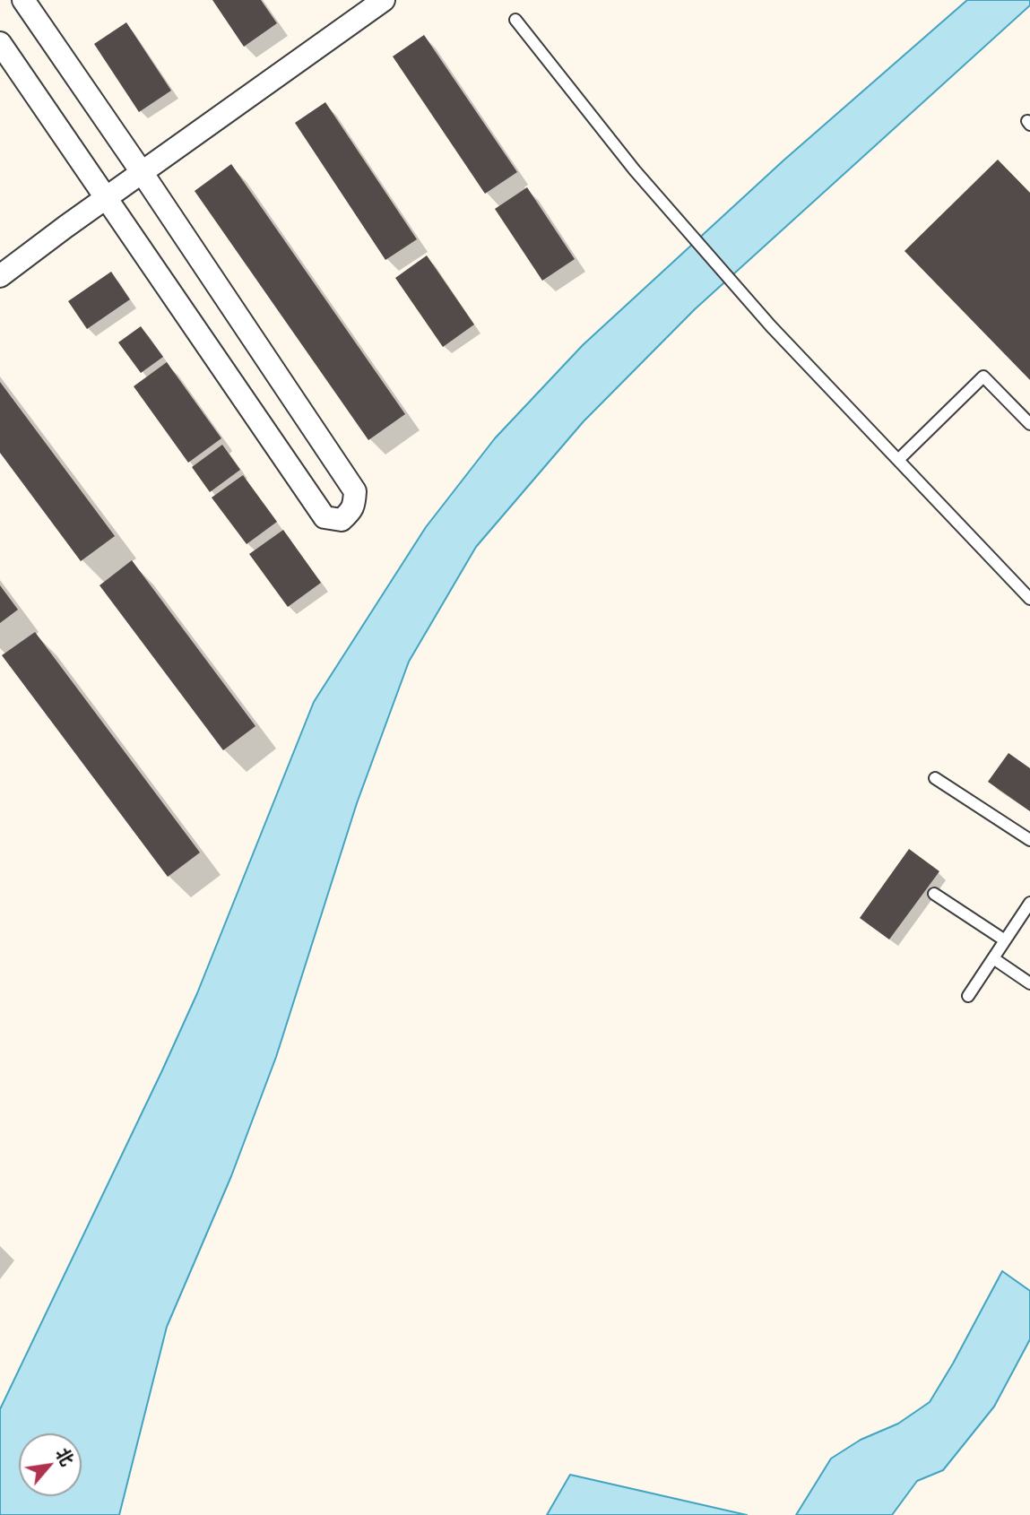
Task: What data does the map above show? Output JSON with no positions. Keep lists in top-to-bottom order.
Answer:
{
  "north": "top right"
}
